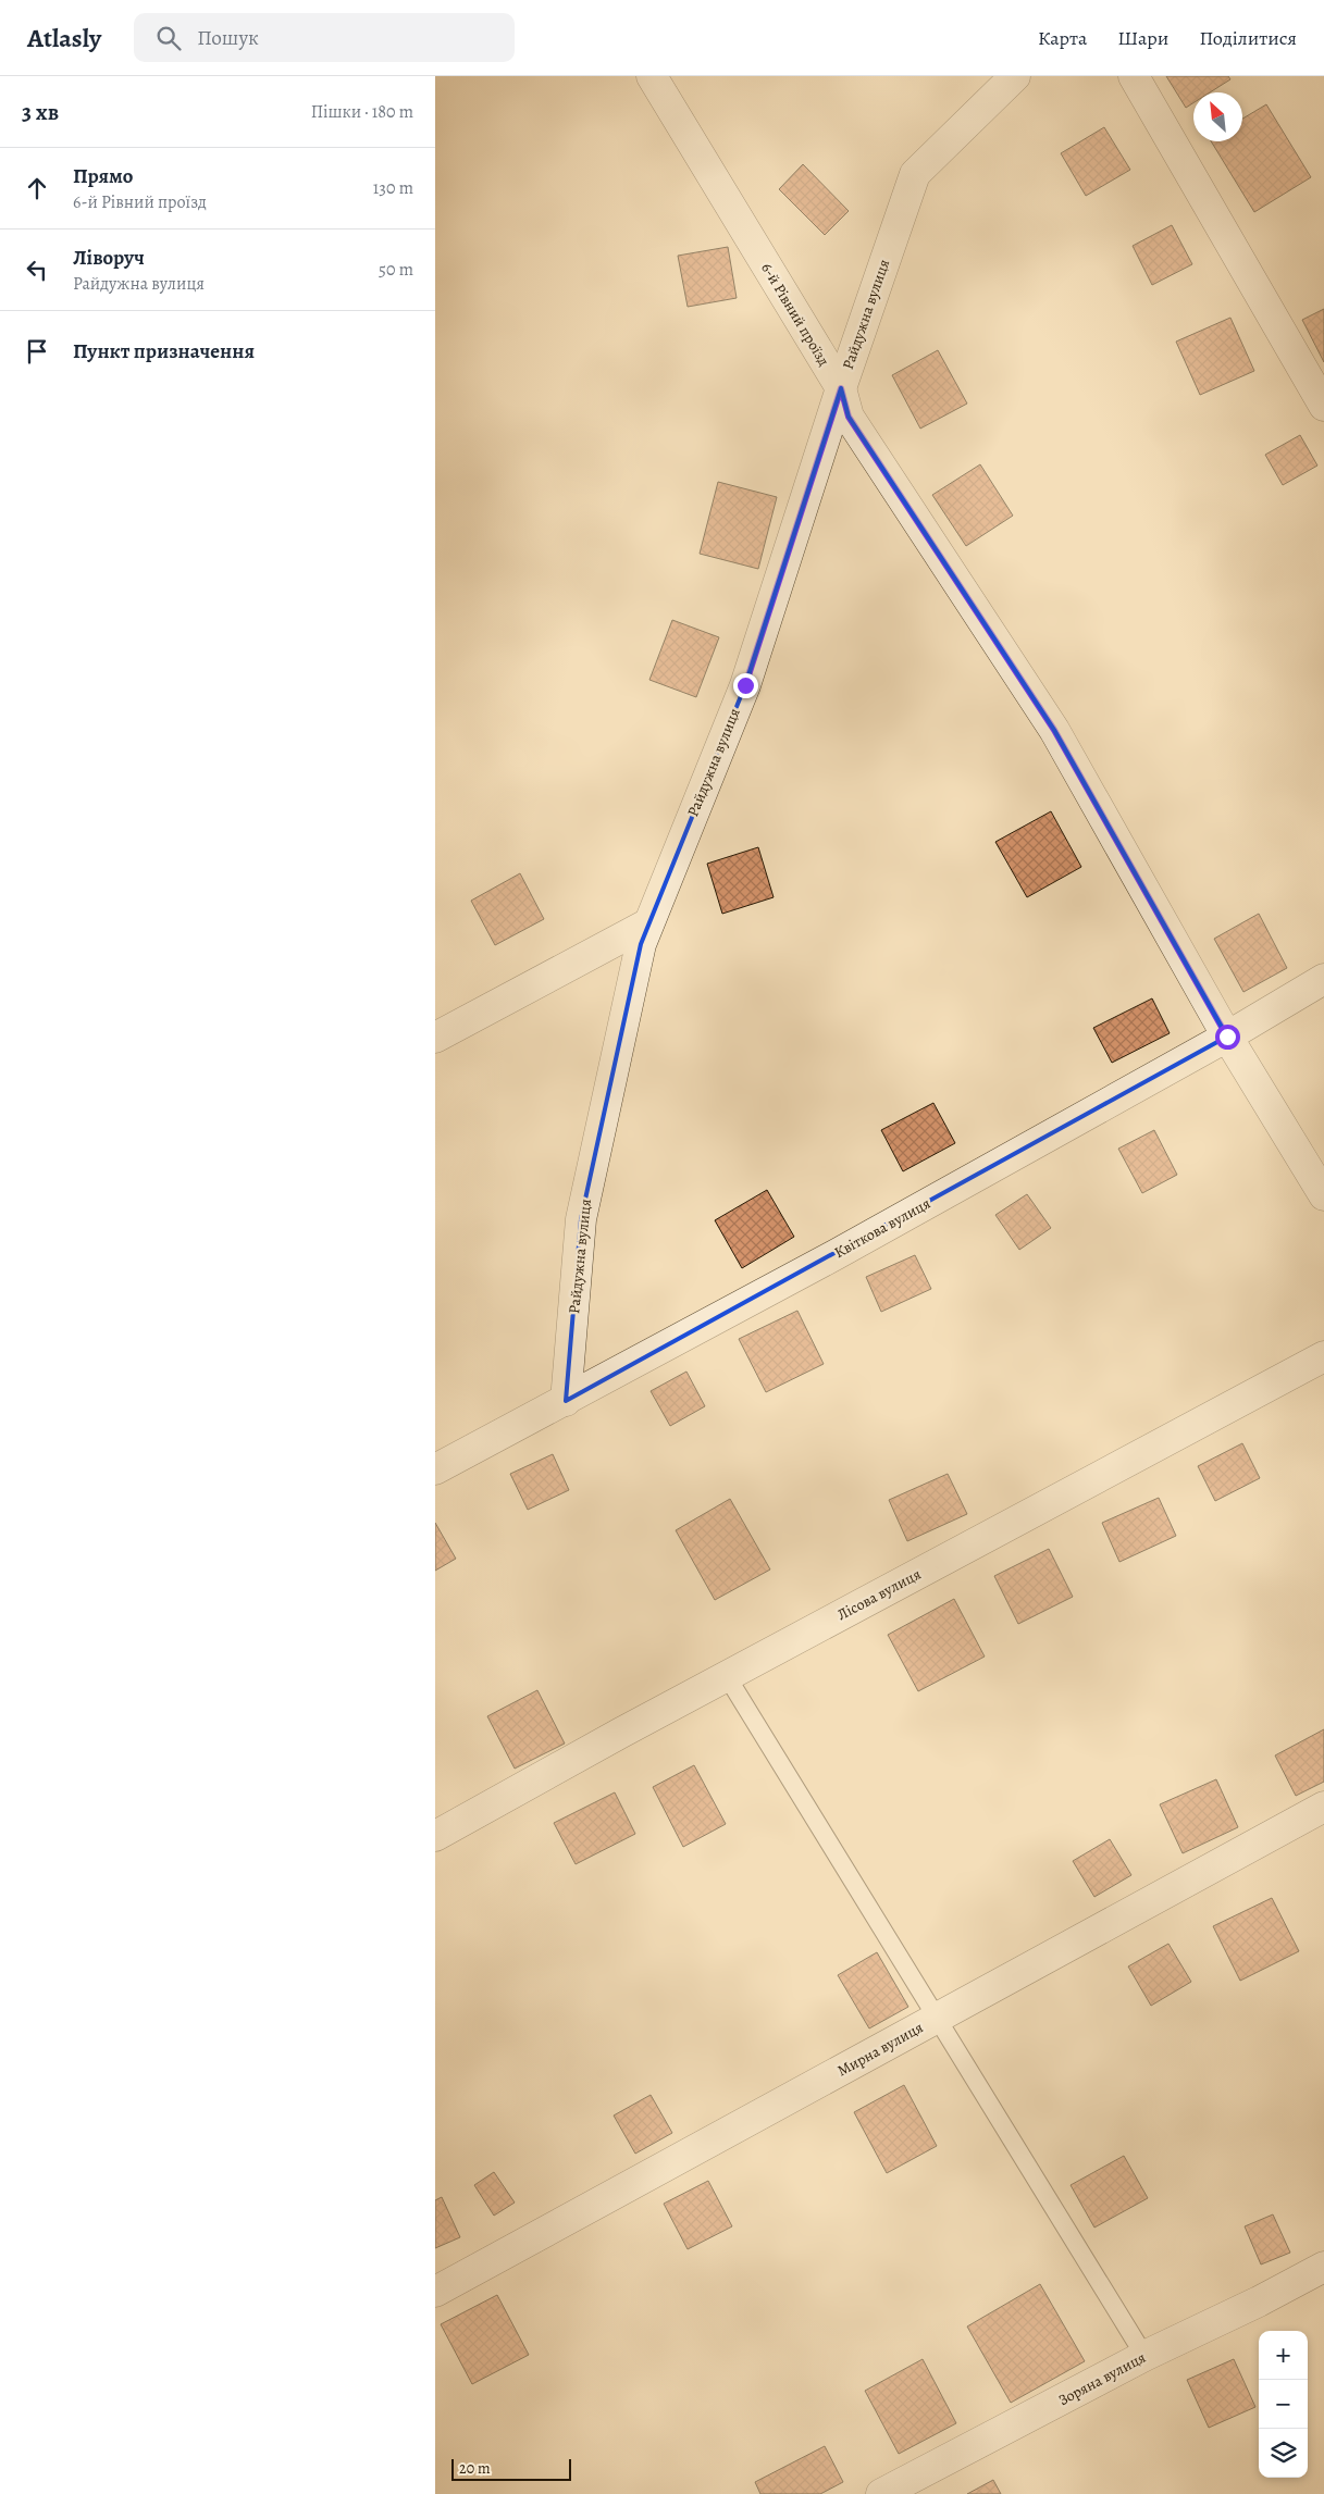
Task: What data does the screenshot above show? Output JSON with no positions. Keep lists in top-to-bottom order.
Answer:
{
  "streets": {
    "street": [
      "6-й Рівний проїзд",
      "Райдужна вулиця",
      "Квіткова вулиця",
      "Лісова вулиця",
      "Мирна вулиця",
      "Зоряна вулиця"
    ]
  },
  "crossings": [
    ["6-й Рівний проїзд", "Райдужна вулиця"],
    ["6-й Рівний проїзд", "Квіткова вулиця"],
    ["Райдужна вулиця", "Квіткова вулиця"]
  ],
  "scale_bar": "20 m",
  "north": "top left",
  "page": {
    "header": "Atlasly",
    "search": "Пошук",
    "nav": ["Карта", "Шари", "Поділитися"],
    "heading": ["3 хв", "Пішки · 180 m"],
    "list": [
      ["Прямо", "6-й Рівний проїзд", "130 m"],
      ["Ліворуч", "Райдужна вулиця", "50 m"],
      "Пункт призначення"
    ],
    "map_buttons": ["+", "−"],
    "scale": "20 m"
  }
}
